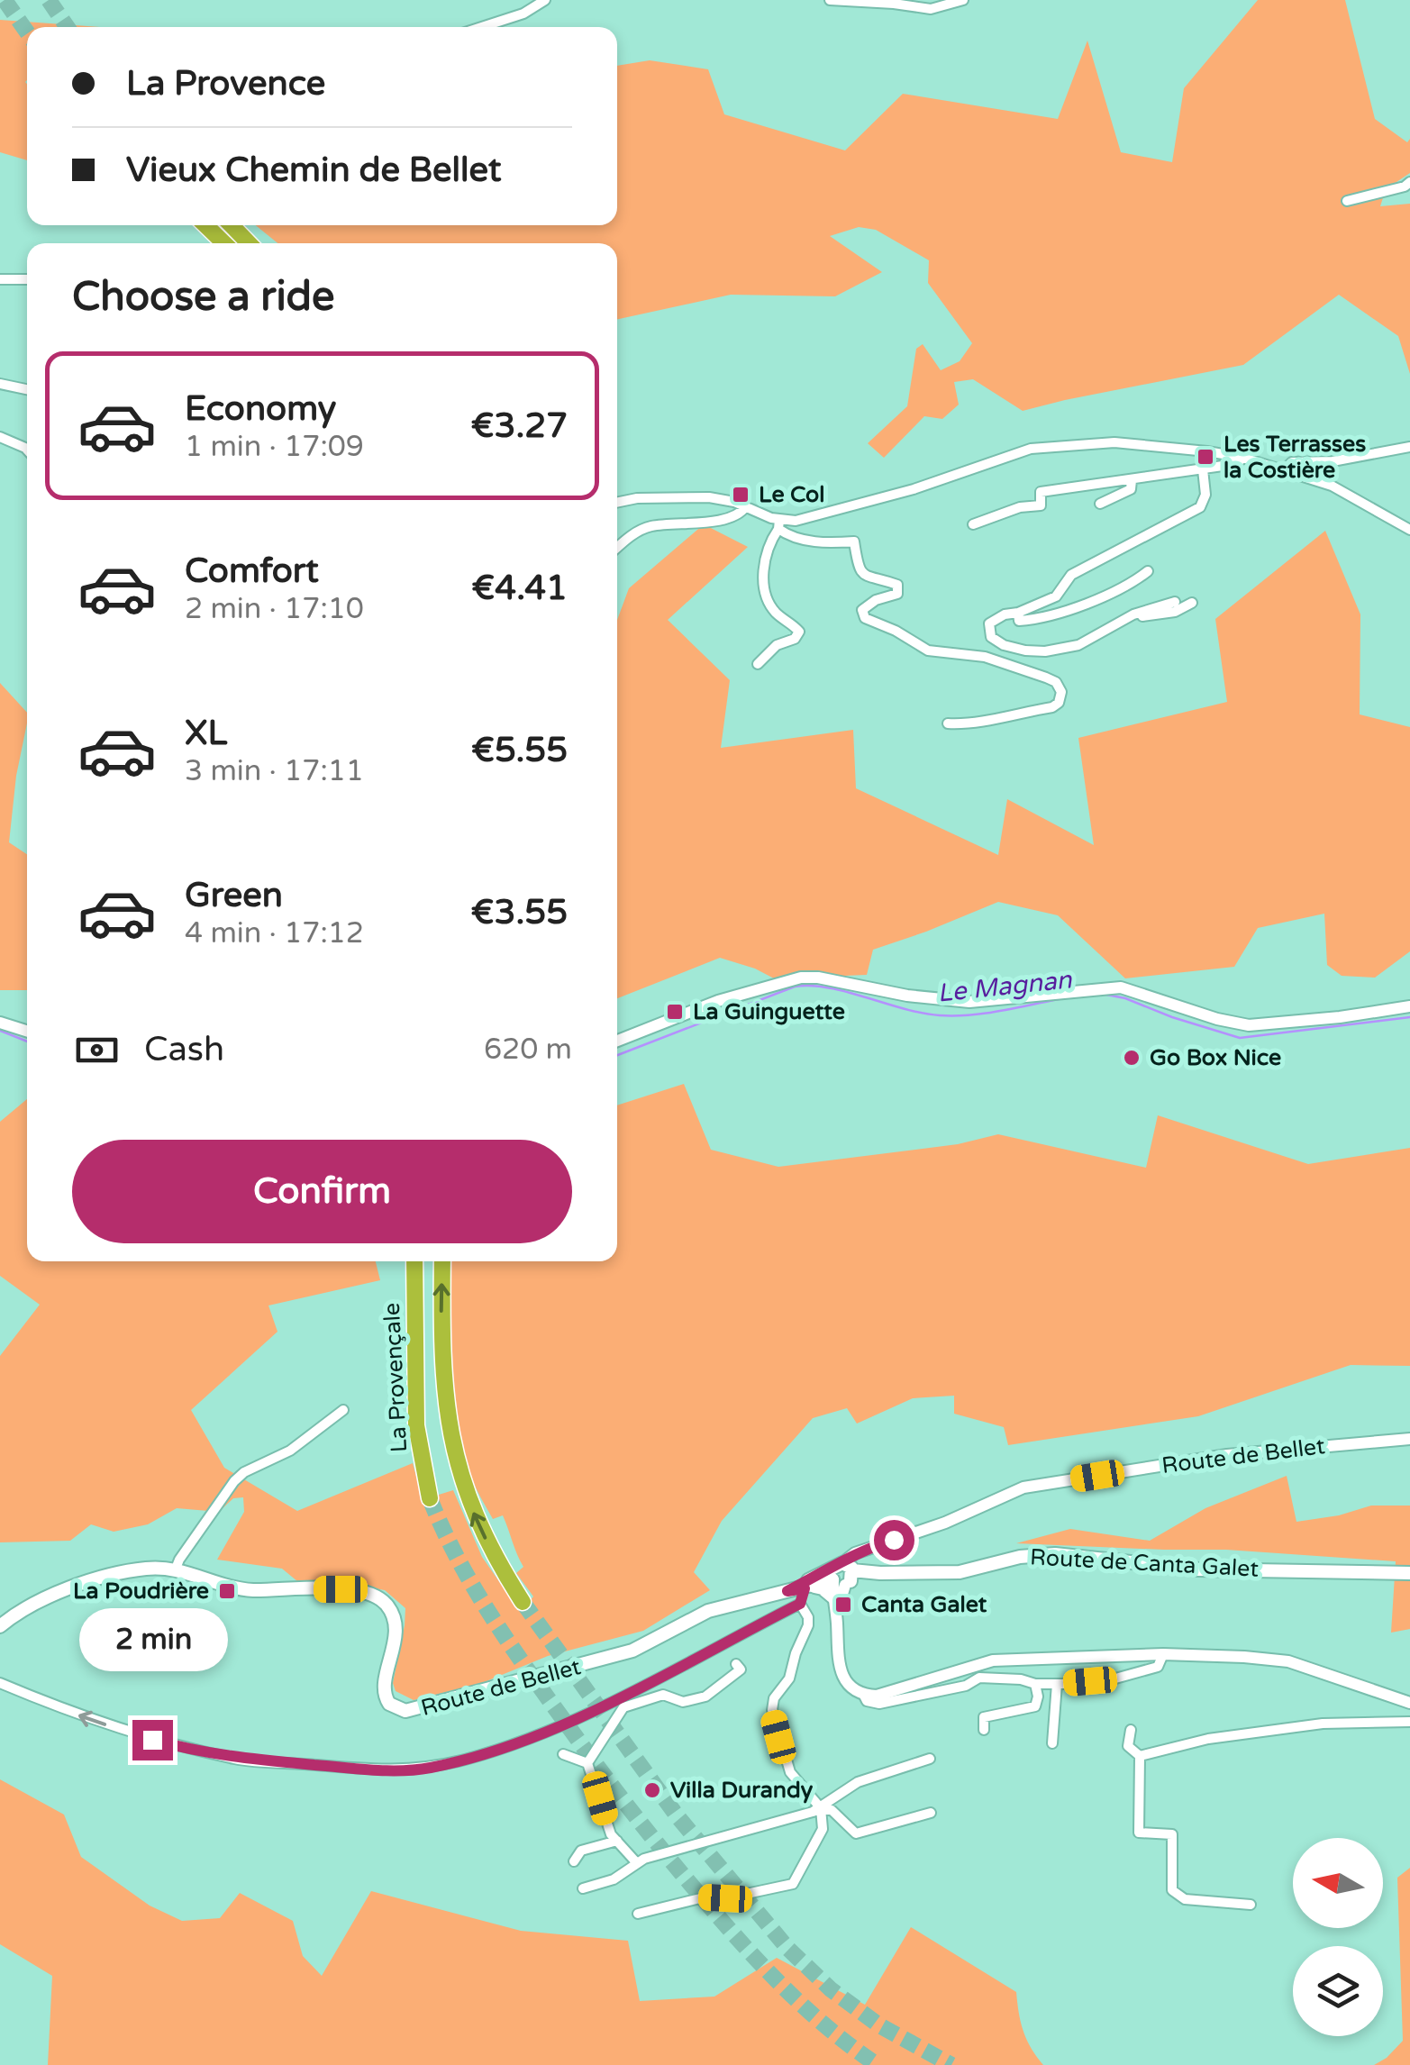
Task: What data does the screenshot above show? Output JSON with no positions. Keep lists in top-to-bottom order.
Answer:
{
  "streets": {
    "highway": ["La Provençale"],
    "main road": ["Route de Bellet", "Route de Canta Galet"]
  },
  "crossings": [
    ["Route de Bellet", "Route de Canta Galet"]
  ],
  "water": ["Le Magnan"],
  "places": {
    "transit": [
      "Les Terrasses la Costière",
      "Le Col",
      "La Guinguette",
      "La Poudrière",
      "Canta Galet"
    ],
    "other": ["Go Box Nice", "Villa Durandy"]
  },
  "north": "left",
  "page": {
    "banner": ["La Provence", "Vieux Chemin de Bellet"],
    "heading": "Choose a ride",
    "list": [
      {
        "name": "Economy",
        "note": "1 min · 17:09",
        "value": "€3.27"
      },
      {
        "name": "Comfort",
        "note": "2 min · 17:10",
        "value": "€4.41"
      },
      {
        "name": "XL",
        "note": "3 min · 17:11",
        "value": "€5.55"
      },
      {
        "name": "Green",
        "note": "4 min · 17:12",
        "value": "€3.55"
      }
    ],
    "pay": ["Cash", "620 m"],
    "buttons": "Confirm",
    "bubble": "2 min"
  }
}
